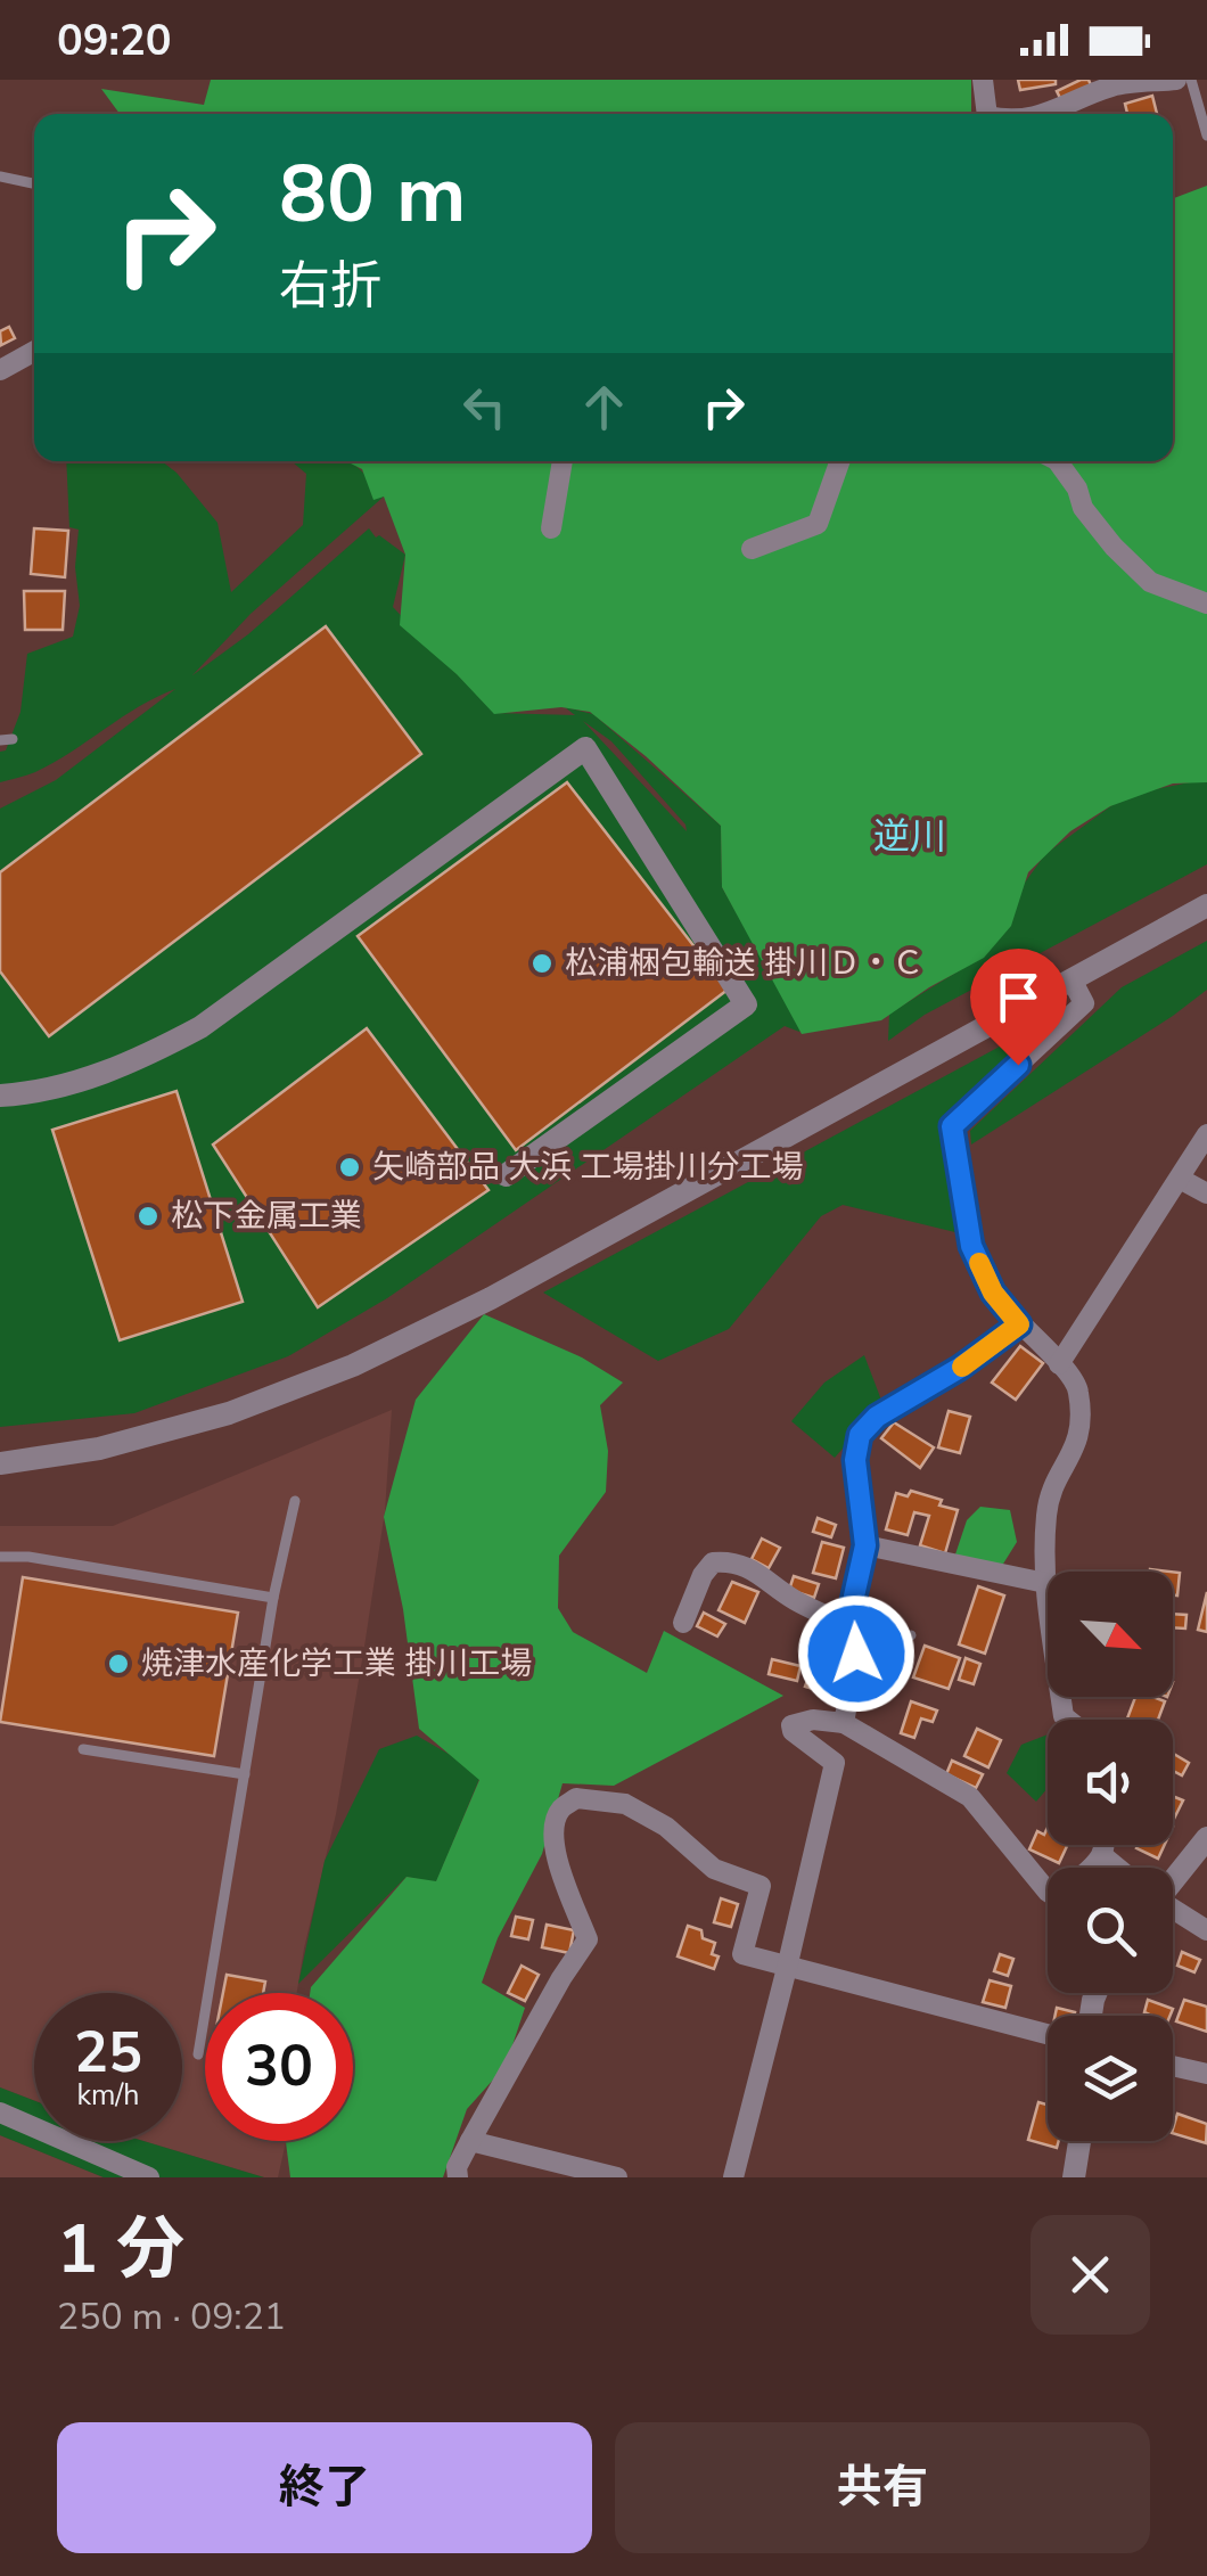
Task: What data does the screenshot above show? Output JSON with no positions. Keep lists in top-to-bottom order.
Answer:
{
  "districts": ["逆川"],
  "places": [
    "松浦梱包輸送 掛川Ｄ・Ｃ",
    "矢崎部品 大浜 工場掛川分工場",
    "松下金属工業",
    "焼津水産化学工業 掛川工場"
  ],
  "north": "bottom right",
  "page": {
    "status": "09:20",
    "turn": ["80 m", "右折"],
    "speed": "25 km/h",
    "limit": "30",
    "heading": ["1 分", "250 m · 09:21"],
    "buttons": ["終了", "共有"]
  }
}
